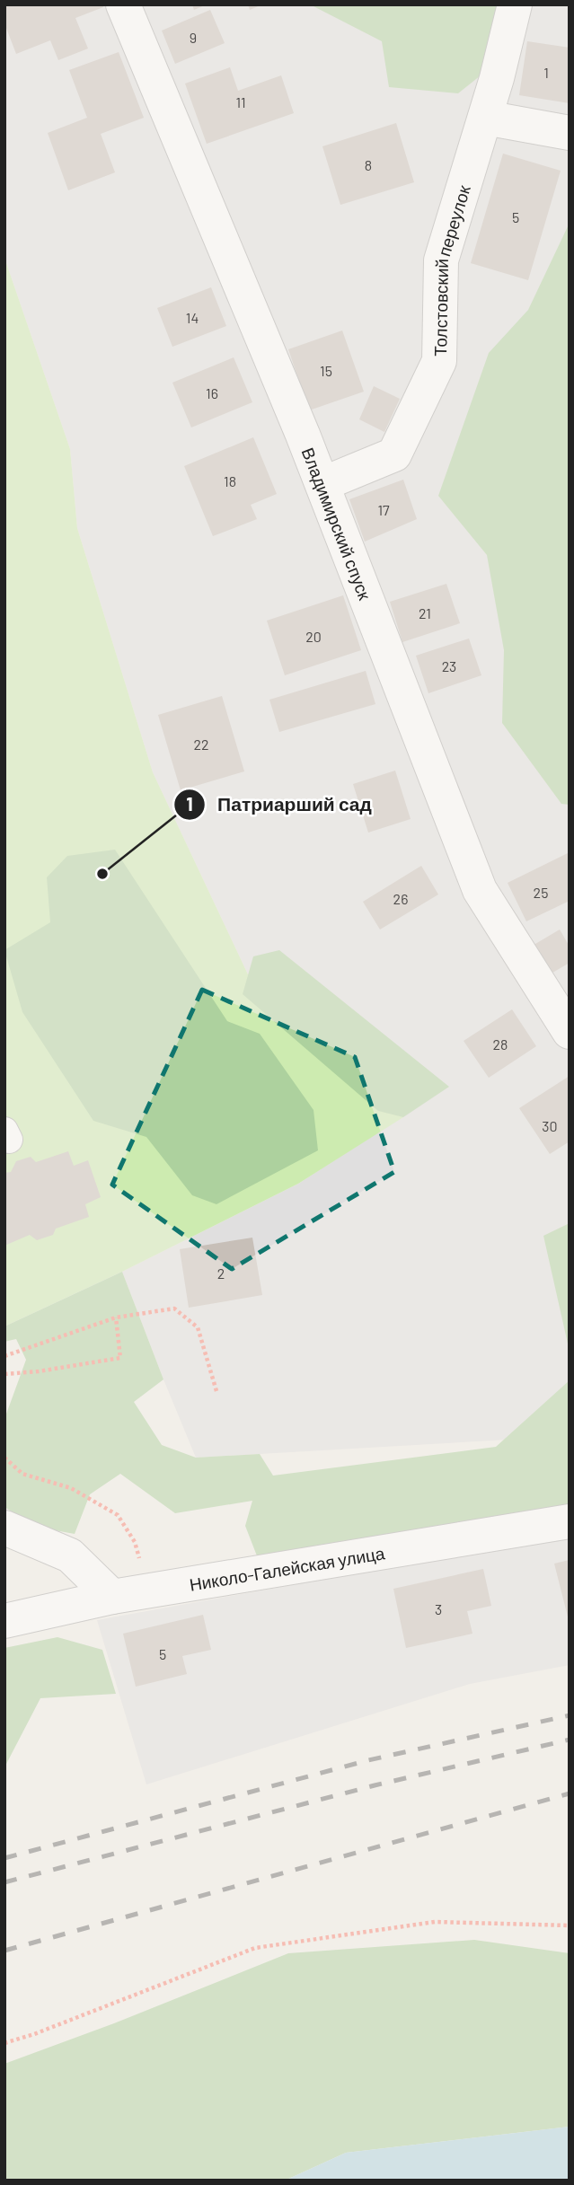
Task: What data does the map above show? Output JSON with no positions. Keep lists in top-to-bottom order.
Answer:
{
  "streets": {
    "street": ["Толстовский переулок", "Владимирский спуск", "Николо-Галейская улица"]
  },
  "crossings": [
    ["Толстовский переулок", "Владимирский спуск"]
  ],
  "places": ["Патриарший сад"],
  "house_numbers": [
    "9",
    "1",
    "11",
    "8",
    "5",
    "14",
    "15",
    "16",
    "18",
    "17",
    "21",
    "20",
    "23",
    "22",
    "25",
    "26",
    "28",
    "30",
    "2",
    "3",
    "5"
  ]
}
